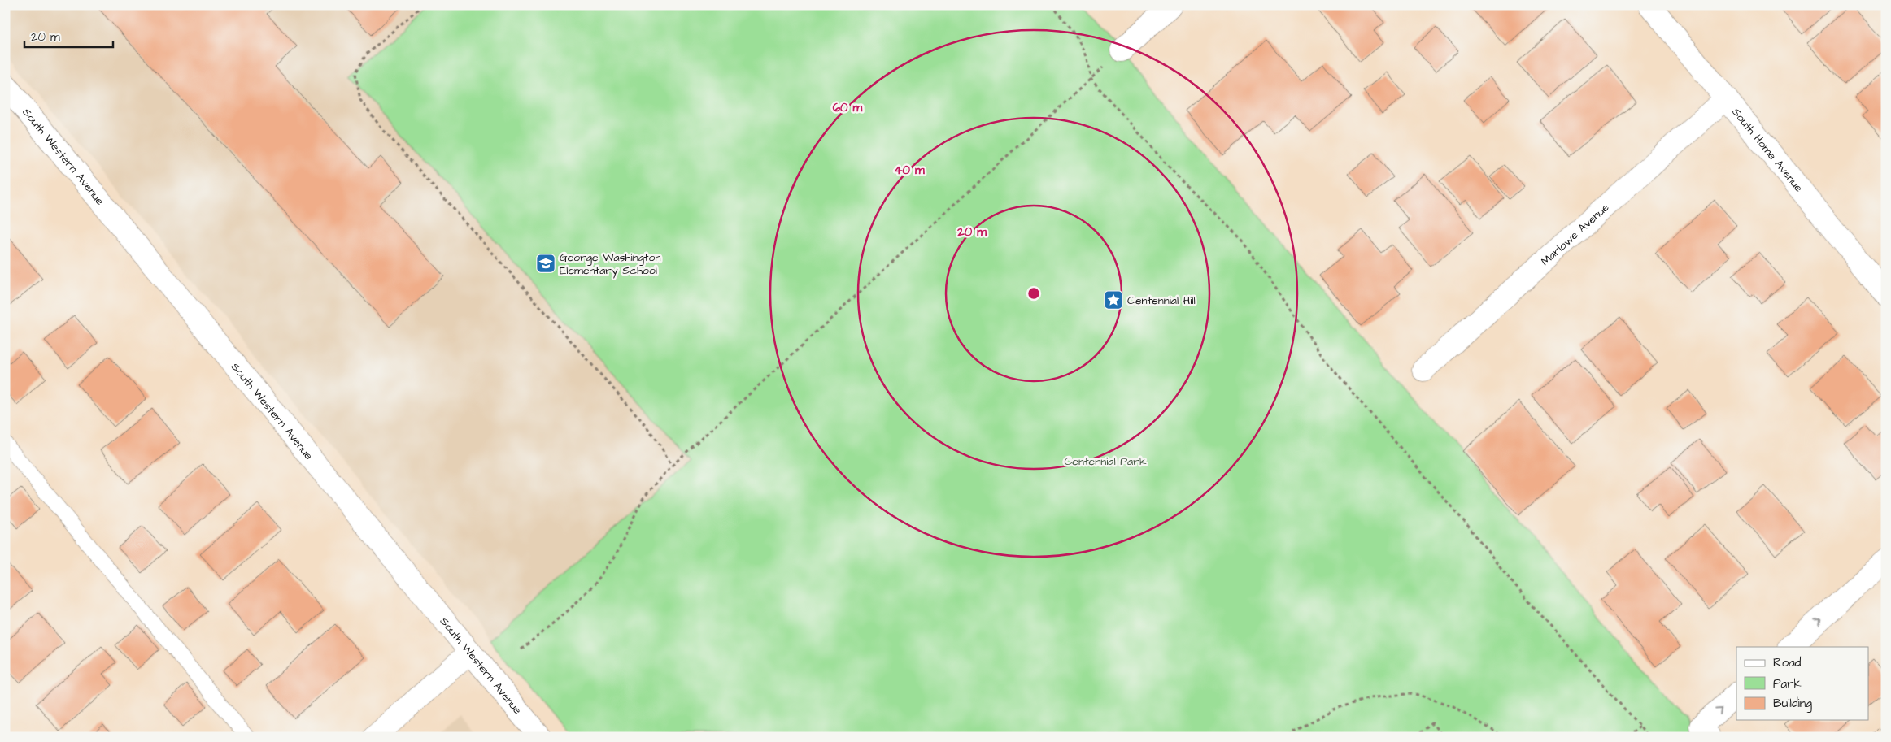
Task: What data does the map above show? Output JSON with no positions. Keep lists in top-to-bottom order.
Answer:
{
  "streets": {
    "street": ["South Home Avenue", "South Western Avenue", "Marlowe Avenue"]
  },
  "crossings": [
    ["South Home Avenue", "Marlowe Avenue"]
  ],
  "parks": ["Centennial Park"],
  "places": {
    "school or university": ["George Washington Elementary School"],
    "place": ["Centennial Hill"]
  },
  "legend": ["Road", "Park", "Building"],
  "scale_bar": "20 m",
  "rings": ["60 m", "40 m", "20 m"]
}
